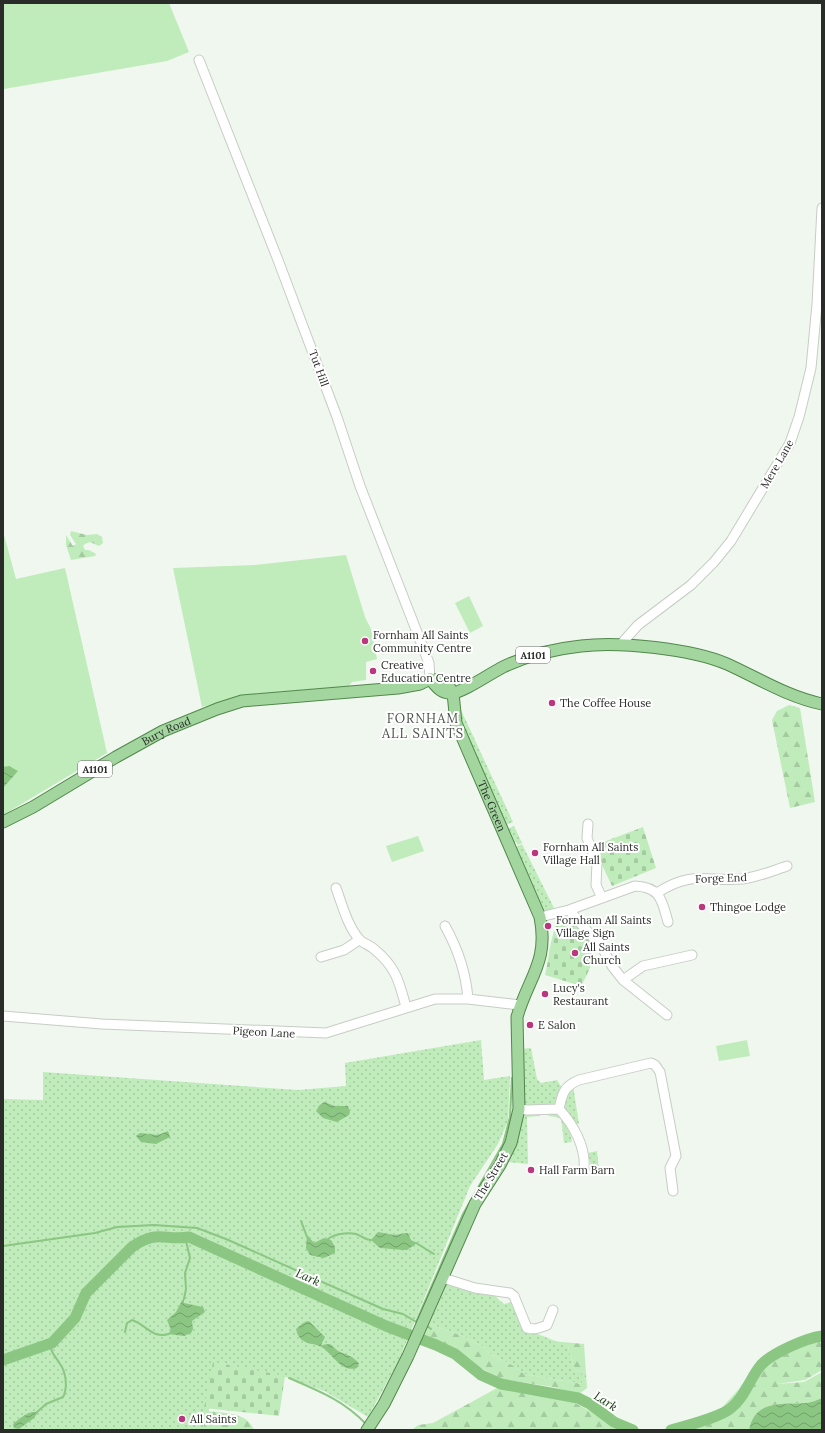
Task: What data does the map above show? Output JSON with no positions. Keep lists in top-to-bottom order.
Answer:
{
  "streets": {
    "main road": [
      "A1101",
      "Bury Road",
      "The Green",
      "The Street"
    ],
    "street": [
      "Tut Hill",
      "Mere Lane",
      "Forge End",
      "Pigeon Lane"
    ]
  },
  "crossings": [
    ["Tut Hill", "Bury Road"],
    ["Mere Lane", "A1101"],
    ["A1101", "The Green"],
    ["The Green", "The Street"],
    ["Pigeon Lane", "The Street"]
  ],
  "districts": ["FORNHAM ALL SAINTS"],
  "water": ["Lark"],
  "places": [
    "Fornham All Saints Community Centre",
    "Creative Education Centre",
    "The Coffee House",
    "Fornham All Saints Village Hall",
    "Thingoe Lodge",
    "Fornham All Saints Village Sign",
    "All Saints Church",
    "Lucy's Restaurant",
    "E Salon",
    "Hall Farm Barn",
    "All Saints"
  ]
}
